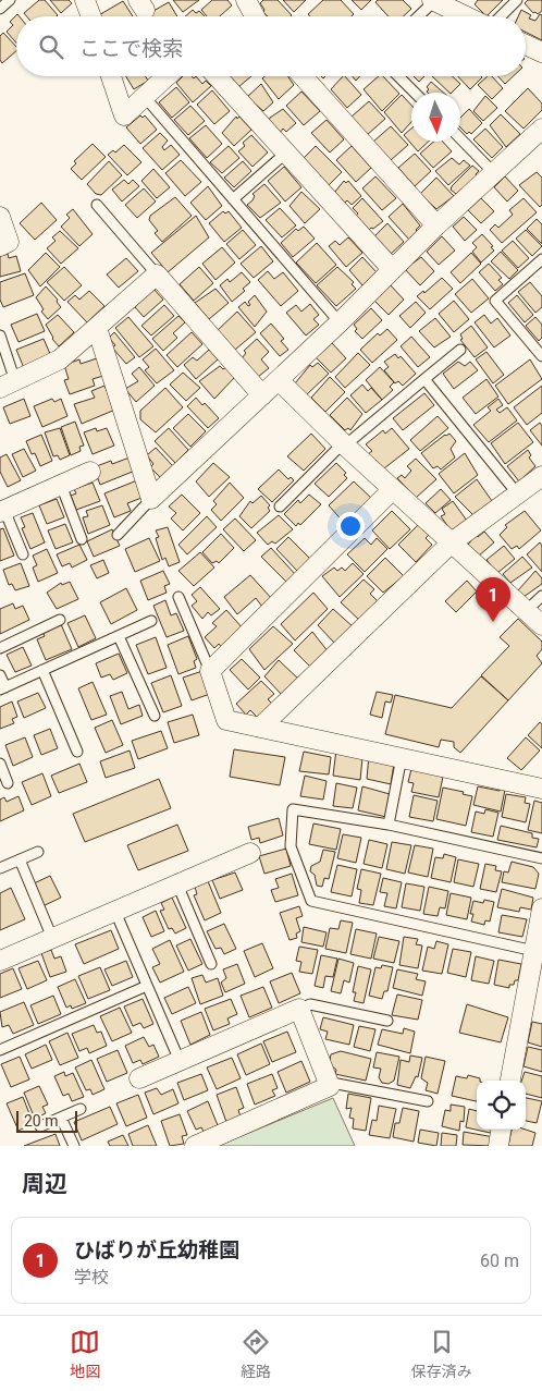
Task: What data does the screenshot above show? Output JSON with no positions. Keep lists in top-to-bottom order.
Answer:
{
  "scale_bar": "20 m",
  "north": "bottom",
  "page": {
    "search": "ここで検索",
    "pins": "1",
    "scale": "20 m",
    "heading": "周辺",
    "list": [
      {
        "mark": "1",
        "name": "ひばりが丘幼稚園",
        "note": "学校",
        "value": "60 m"
      }
    ],
    "nav": ["地図", "経路", "保存済み"]
  }
}
